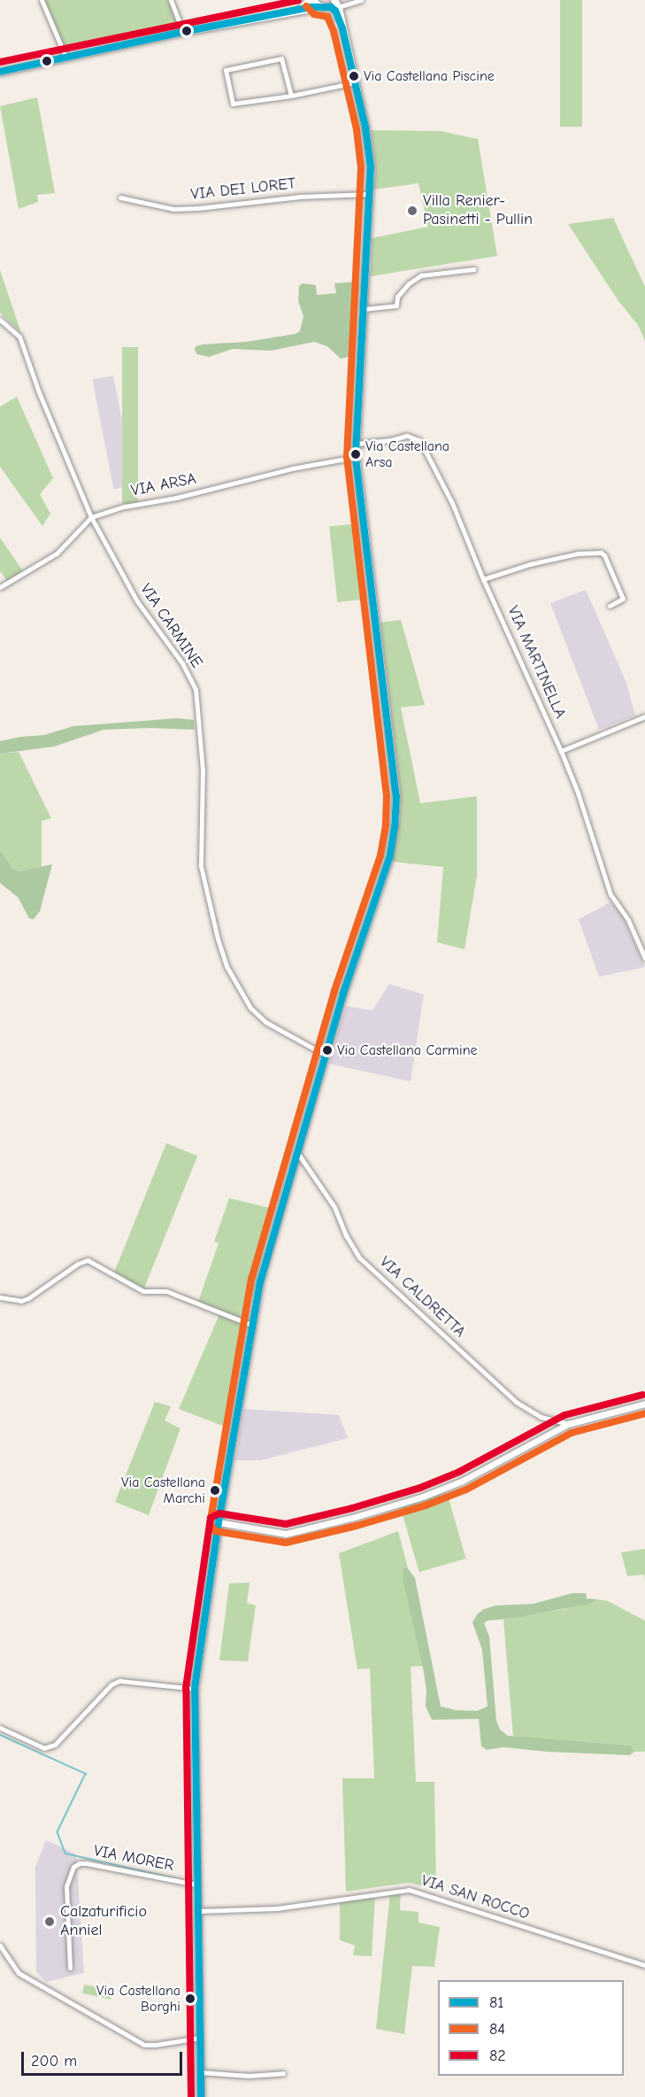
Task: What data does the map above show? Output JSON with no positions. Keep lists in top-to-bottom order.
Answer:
{
  "streets": {
    "street": [
      "VIA DEI LORET",
      "VIA ARSA",
      "VIA CARMINE",
      "VIA MARTINELLA",
      "VIA CALDRETTA",
      "VIA MORER",
      "VIA SAN ROCCO"
    ]
  },
  "crossings": [
    ["VIA ARSA", "VIA CARMINE"]
  ],
  "places": [
    "Via Castellana Piscine",
    "Villa Renier- Pasinetti - Pullin",
    "Via Castellana Arsa",
    "Via Castellana Carmine",
    "Via Castellana Marchi",
    "Calzaturificio Anniel",
    "Via Castellana Borghi"
  ],
  "lines": ["transit line 82", "transit line 84", "transit line 81"],
  "legend": ["81", "84", "82"],
  "scale_bar": "200 m"
}
